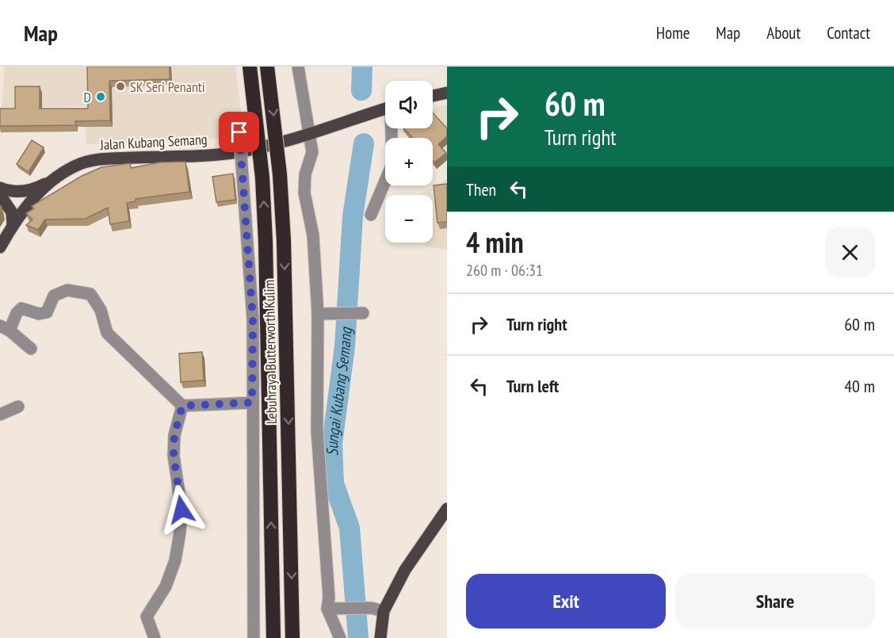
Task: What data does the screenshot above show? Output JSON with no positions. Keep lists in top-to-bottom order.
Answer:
{
  "streets": {
    "highway": ["Lebuhraya Butterworth Kulim"],
    "main road": ["Jalan Kubang Semang"]
  },
  "water": ["Sungai Kubang Semang"],
  "places": ["SK Seri Penanti", "D"],
  "page": {
    "header": "Map",
    "nav": [
      "Home",
      "Map",
      "About",
      "Contact"
    ],
    "turn": ["60 m", "Turn right"],
    "map_buttons": ["+", "−"],
    "then": "Then",
    "heading": ["4 min", "260 m · 06:31"],
    "list": [
      {
        "name": "Turn right",
        "value": "60 m"
      },
      {
        "name": "Turn left",
        "value": "40 m"
      }
    ],
    "buttons": ["Exit", "Share"]
  }
}
